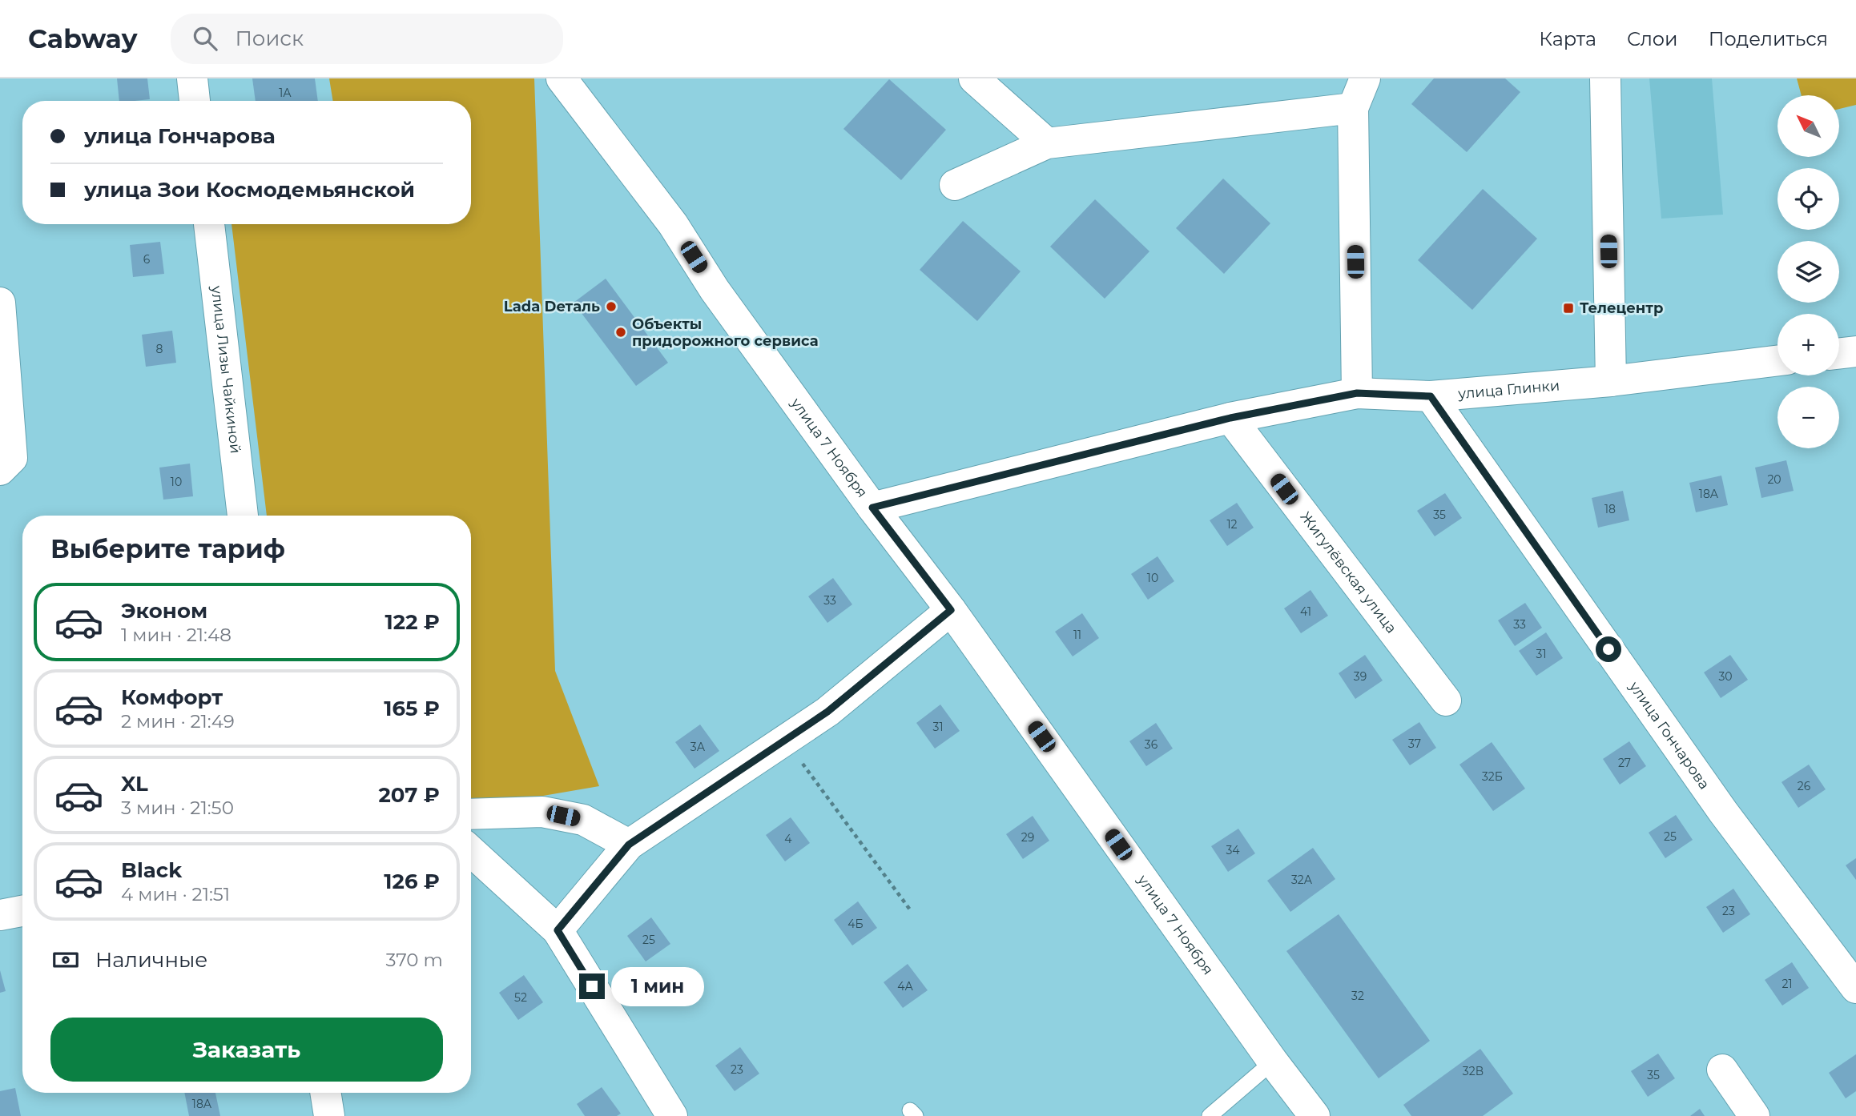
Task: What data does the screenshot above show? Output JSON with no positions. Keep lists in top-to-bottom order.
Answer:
{
  "streets": {
    "street": [
      "улица Лизы Чайкиной",
      "улица Глинки",
      "улица 7 Ноября",
      "Жигулёвская улица",
      "улица Гончарова"
    ]
  },
  "crossings": [
    ["улица Глинки", "улица 7 Ноября"],
    ["улица Глинки", "Жигулёвская улица"],
    ["улица Глинки", "улица Гончарова"]
  ],
  "places": {
    "other": ["Lada Dеталь", "Объекты придорожного сервиса"],
    "transit": ["Телецентр"]
  },
  "house_numbers": [
    "1А",
    "6",
    "8",
    "20",
    "10",
    "18А",
    "18",
    "35",
    "12",
    "10",
    "33",
    "41",
    "33",
    "11",
    "31",
    "39",
    "30",
    "31",
    "37",
    "36",
    "3А",
    "27",
    "32Б",
    "26",
    "25",
    "29",
    "4",
    "34",
    "32А",
    "23",
    "4Б",
    "25",
    "21",
    "4А",
    "32",
    "52",
    "23",
    "32В",
    "35",
    "18А"
  ],
  "north": "top left",
  "page": {
    "header": "Cabway",
    "search": "Поиск",
    "nav": ["Карта", "Слои", "Поделиться"],
    "map_buttons": ["+", "−"],
    "banner": ["улица Гончарова", "улица Зои Космодемьянской"],
    "heading": "Выберите тариф",
    "list": [
      {
        "name": "Эконом",
        "note": "1 мин · 21:48",
        "value": "122 ₽"
      },
      {
        "name": "Комфорт",
        "note": "2 мин · 21:49",
        "value": "165 ₽"
      },
      {
        "name": "XL",
        "note": "3 мин · 21:50",
        "value": "207 ₽"
      },
      {
        "name": "Black",
        "note": "4 мин · 21:51",
        "value": "126 ₽"
      }
    ],
    "pay": ["Наличные", "370 m"],
    "bubble": "1 мин",
    "buttons": "Заказать"
  }
}
